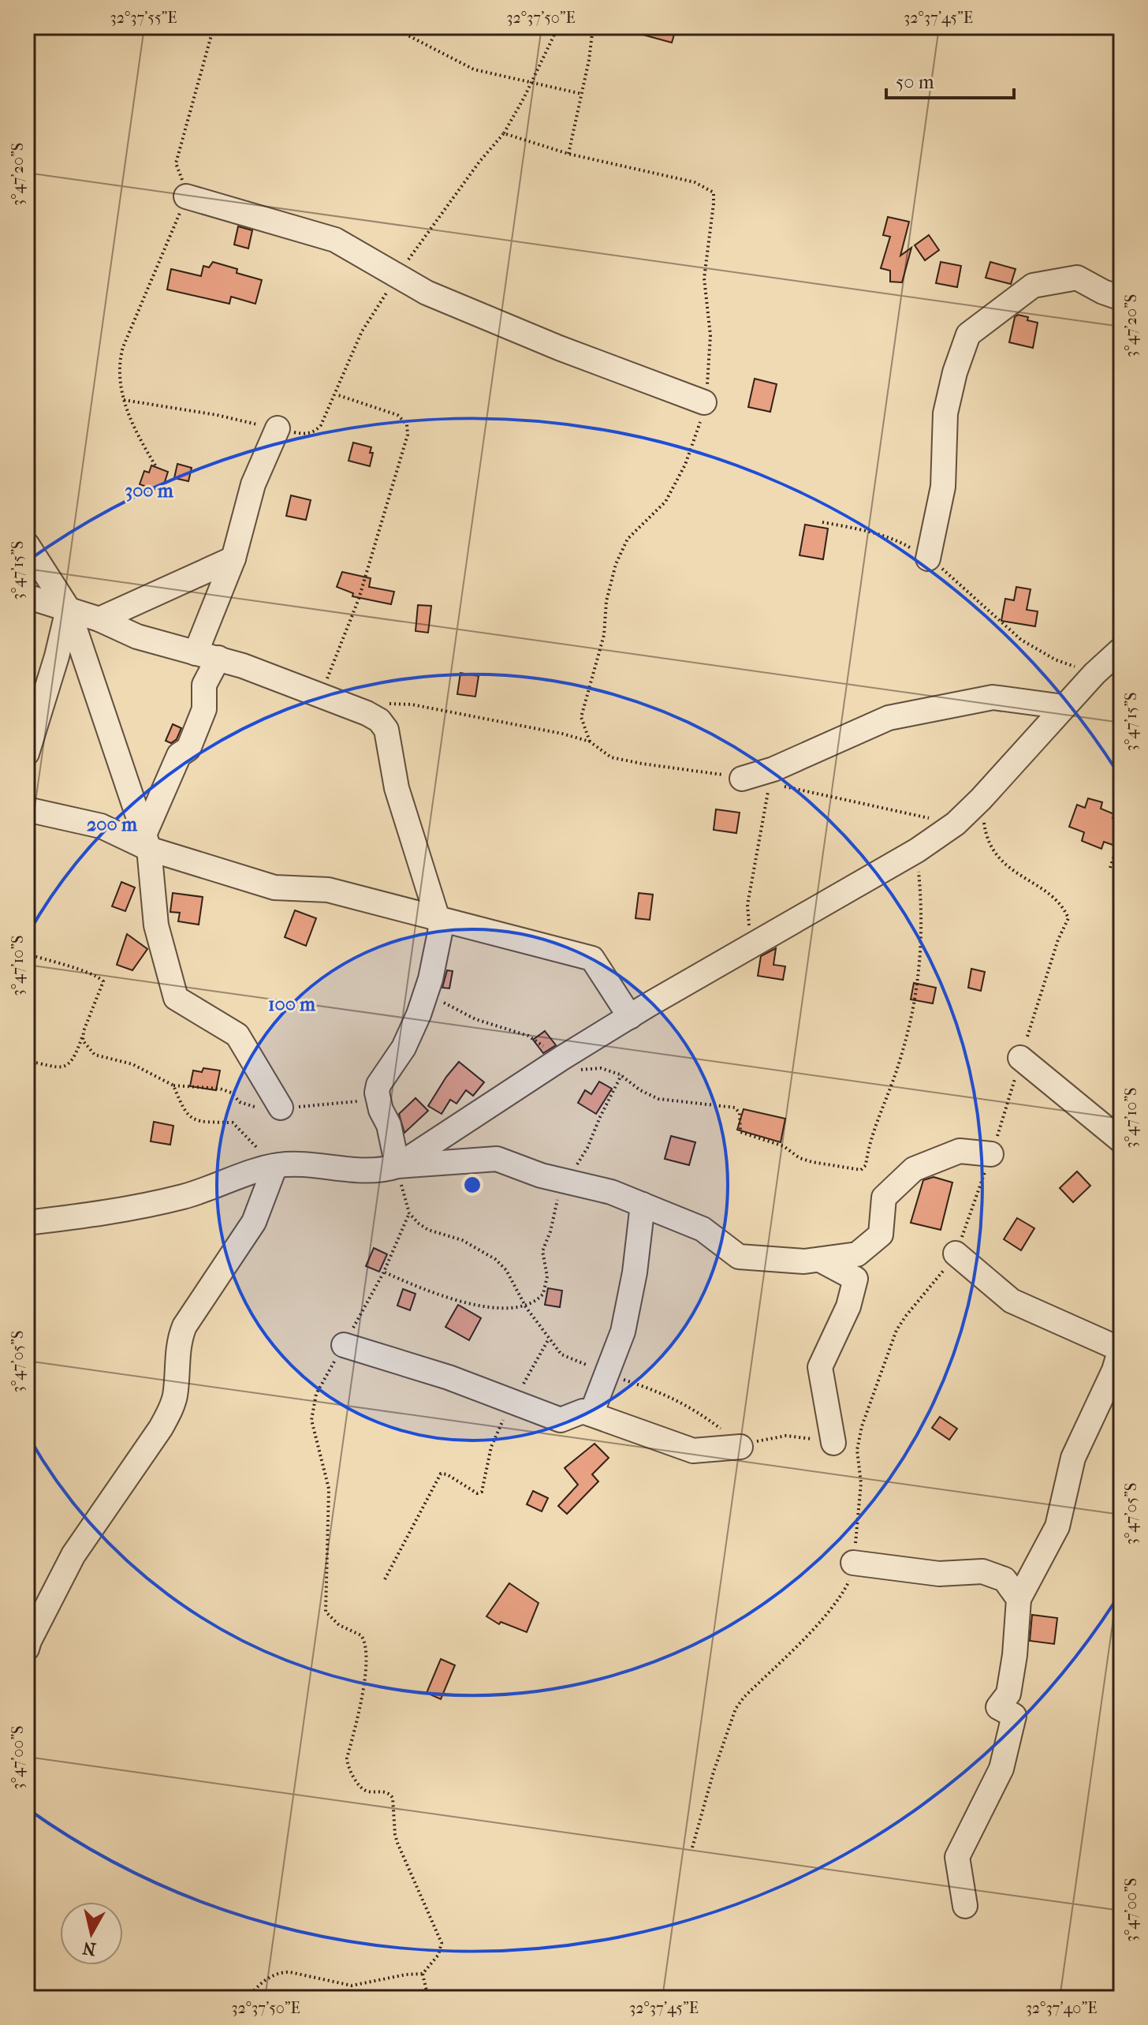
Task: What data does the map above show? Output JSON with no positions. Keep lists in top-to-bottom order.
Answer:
{
  "scale_bar": "50 m",
  "north": "bottom",
  "coordinates": [
    "32°37'55\"E",
    "32°37'50\"E",
    "32°37'45\"E",
    "3°47'20\"S",
    "3°47'15\"S",
    "3°47'10\"S",
    "3°47'05\"S",
    "3°47'00\"S",
    "32°37'40\"E"
  ],
  "rings": ["300 m", "200 m", "100 m"]
}
